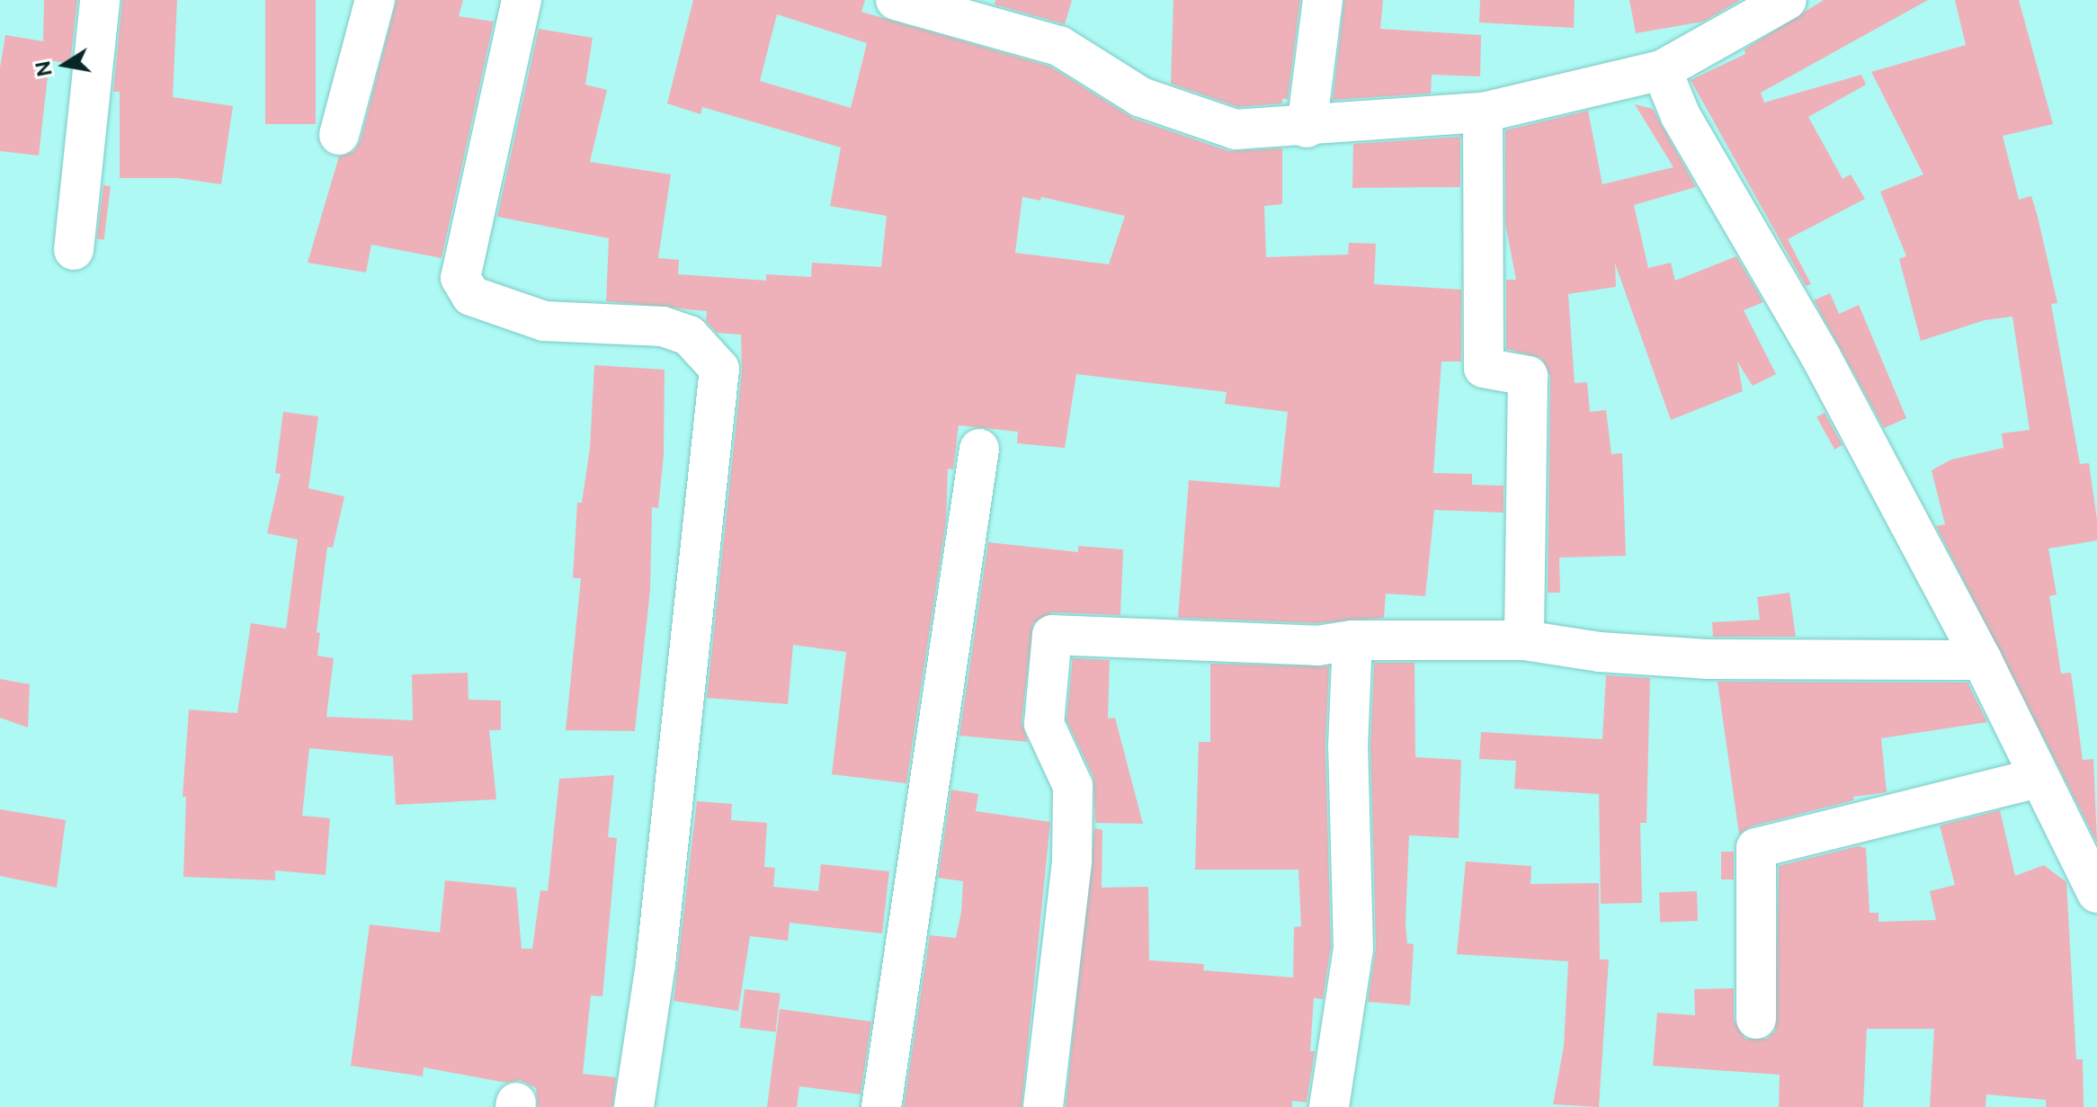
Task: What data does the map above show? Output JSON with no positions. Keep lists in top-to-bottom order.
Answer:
{
  "north": "left"
}
